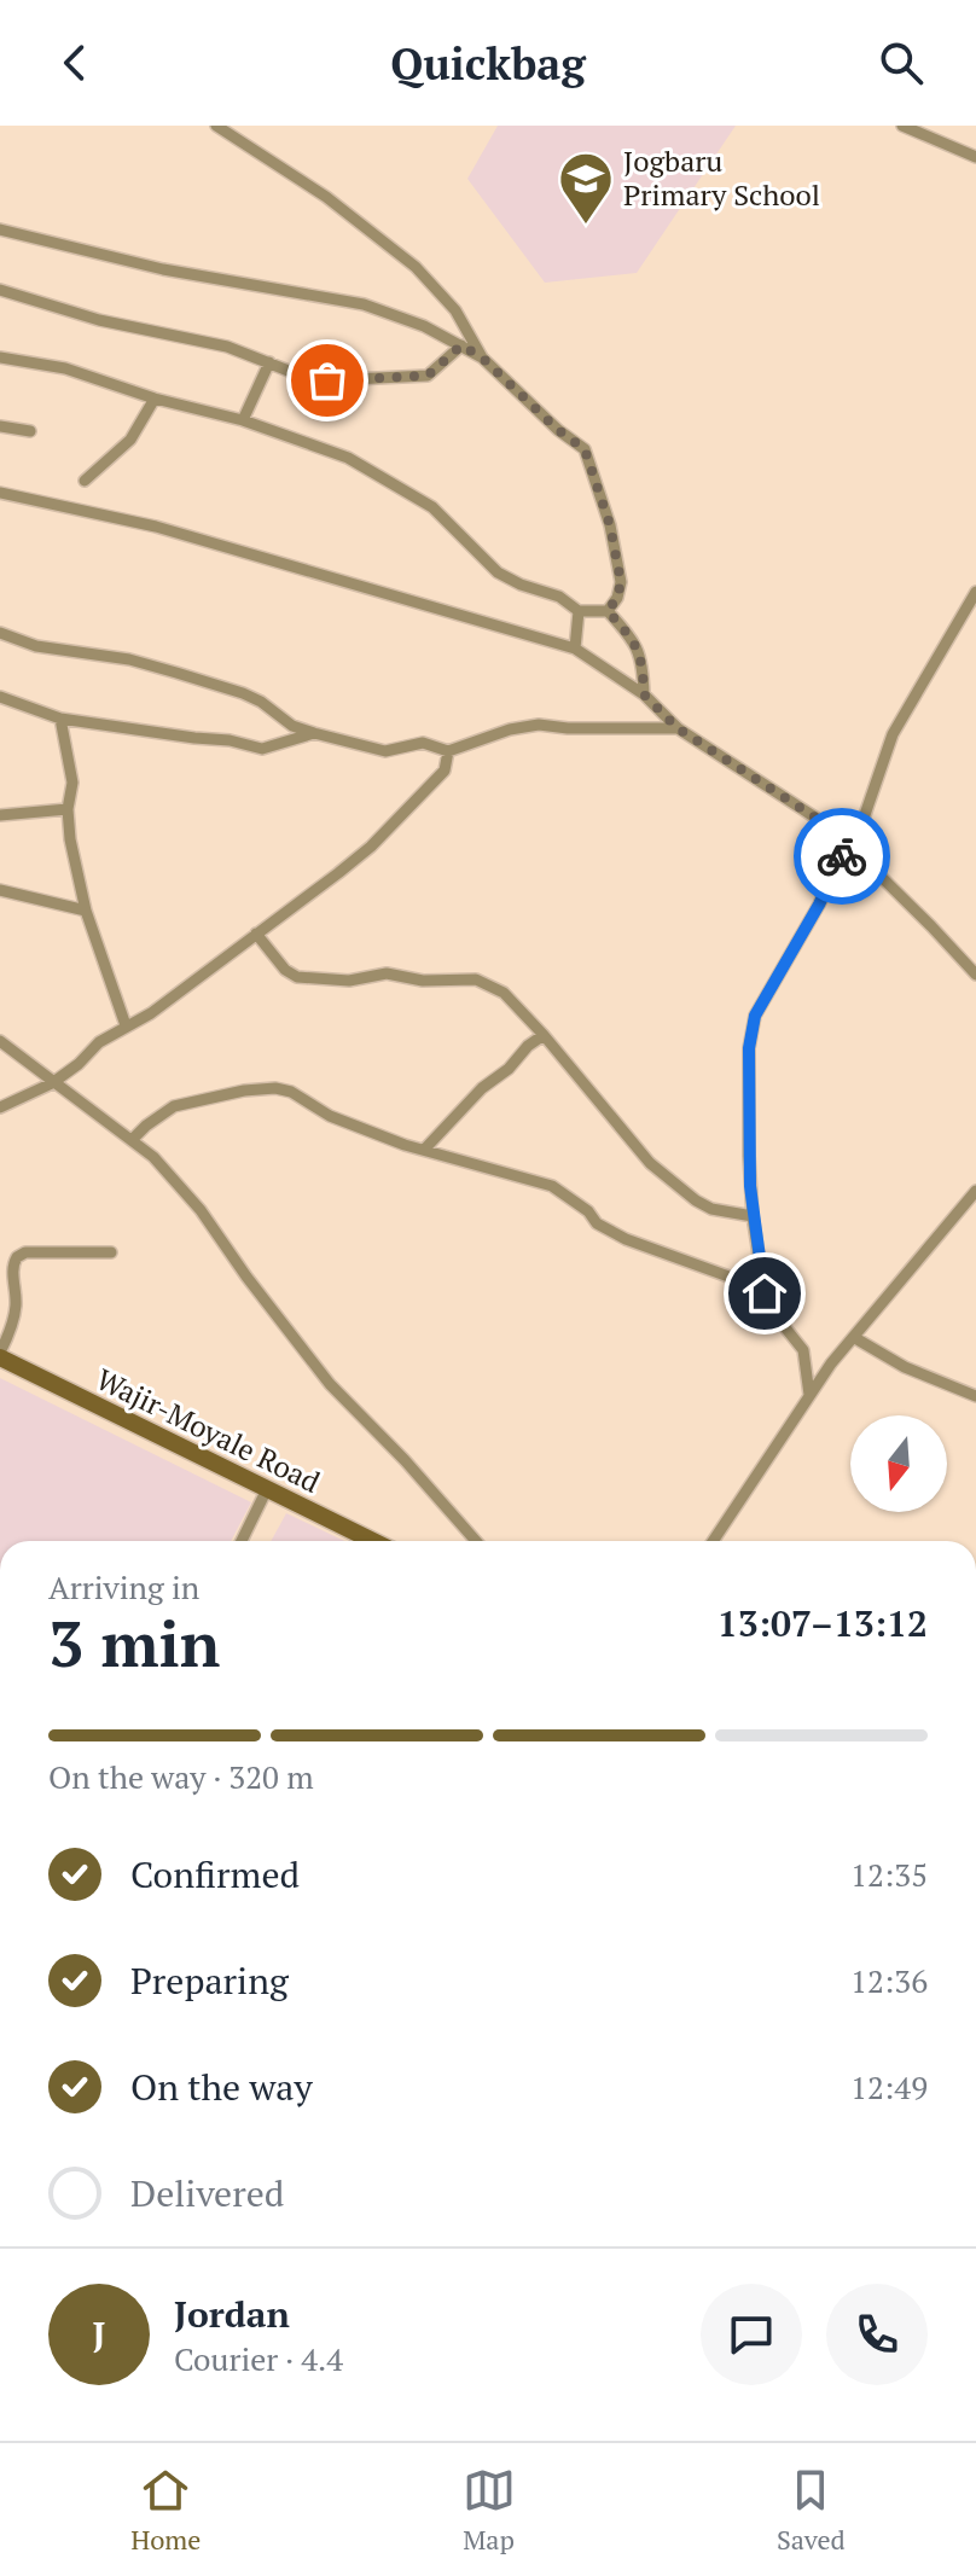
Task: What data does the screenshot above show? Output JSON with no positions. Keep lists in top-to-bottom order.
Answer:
{
  "streets": {
    "main road": ["Wajir-Moyale Road"]
  },
  "places": {
    "school or university": ["Jogbaru Primary School"]
  },
  "north": "bottom",
  "page": {
    "header": "Quickbag",
    "heading": ["3 min", "Arriving in", "13:07–13:12"],
    "panel": ["Jordan", "Courier · 4.4"],
    "bar": "On the way · 320 m",
    "list": [
      ["Confirmed", "12:35"],
      ["Preparing", "12:36"],
      ["On the way", "12:49"],
      "Delivered"
    ],
    "round": "J",
    "tabs": ["Home", "Map", "Saved"]
  }
}
